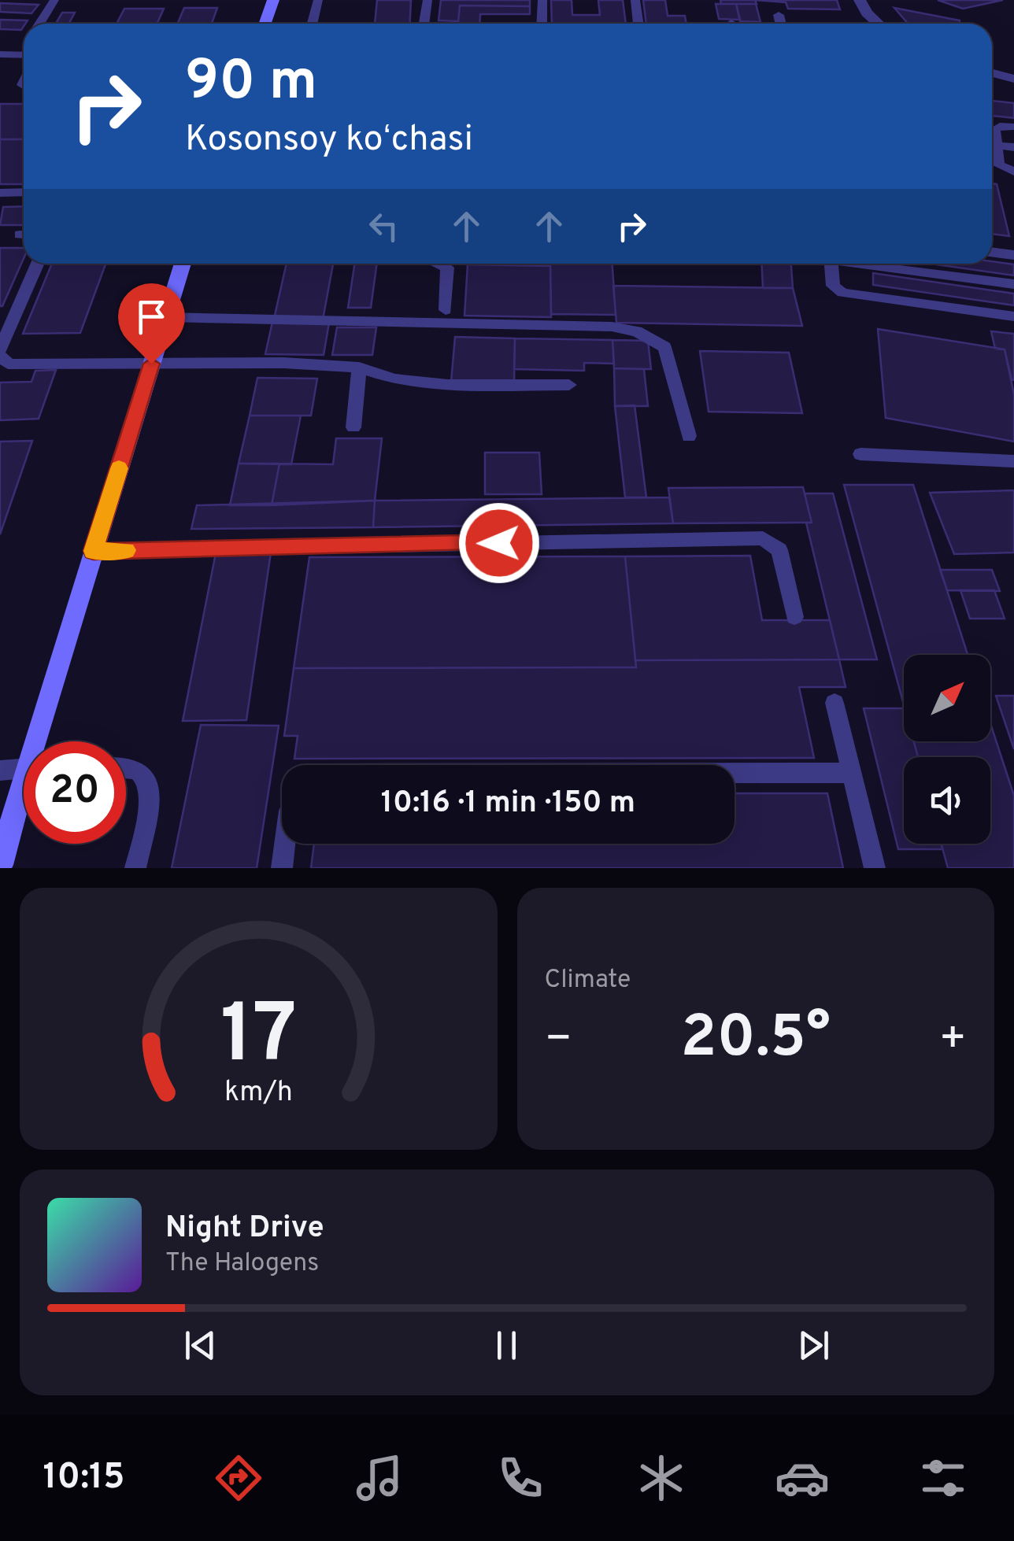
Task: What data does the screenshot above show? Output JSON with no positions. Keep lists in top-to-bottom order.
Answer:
{
  "north": "top right",
  "page": {
    "turn": ["90 m", "Kosonsoy koʻchasi"],
    "limit": "20",
    "trip": "10:16 · 1 min · 150 m",
    "tile": "Climate",
    "heat": ["−", "20.5°", "+"],
    "song": ["Night Drive", "The Halogens"],
    "tabs": "10:15",
    "gauge": ["17", "km/h"]
  }
}
